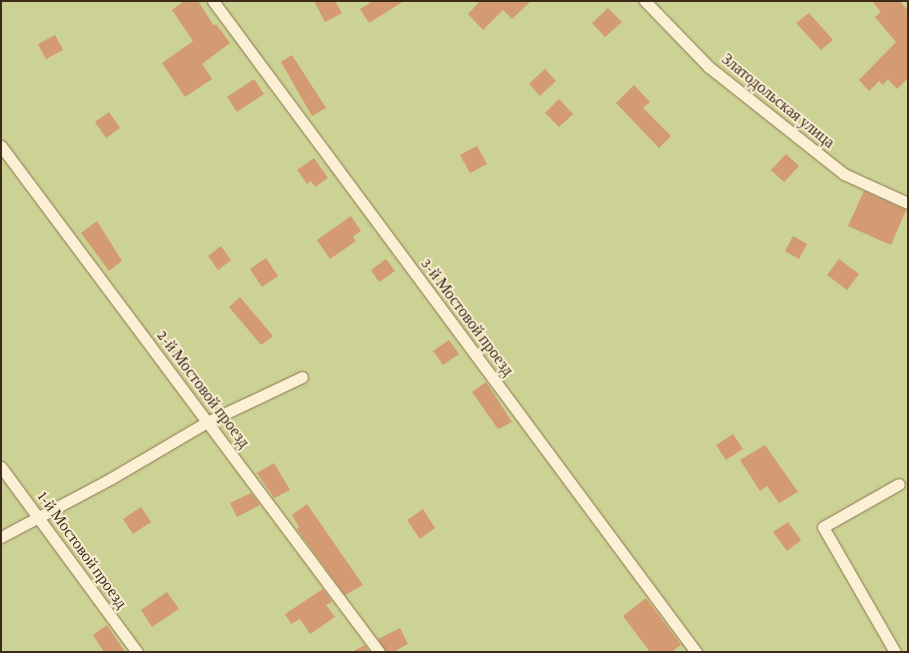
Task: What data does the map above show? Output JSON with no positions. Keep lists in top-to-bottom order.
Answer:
{
  "streets": {
    "lane": [
      "Златодольская улица",
      "3-й Мостовой проезд",
      "2-й Мостовой проезд",
      "1-й Мостовой проезд"
    ]
  }
}
